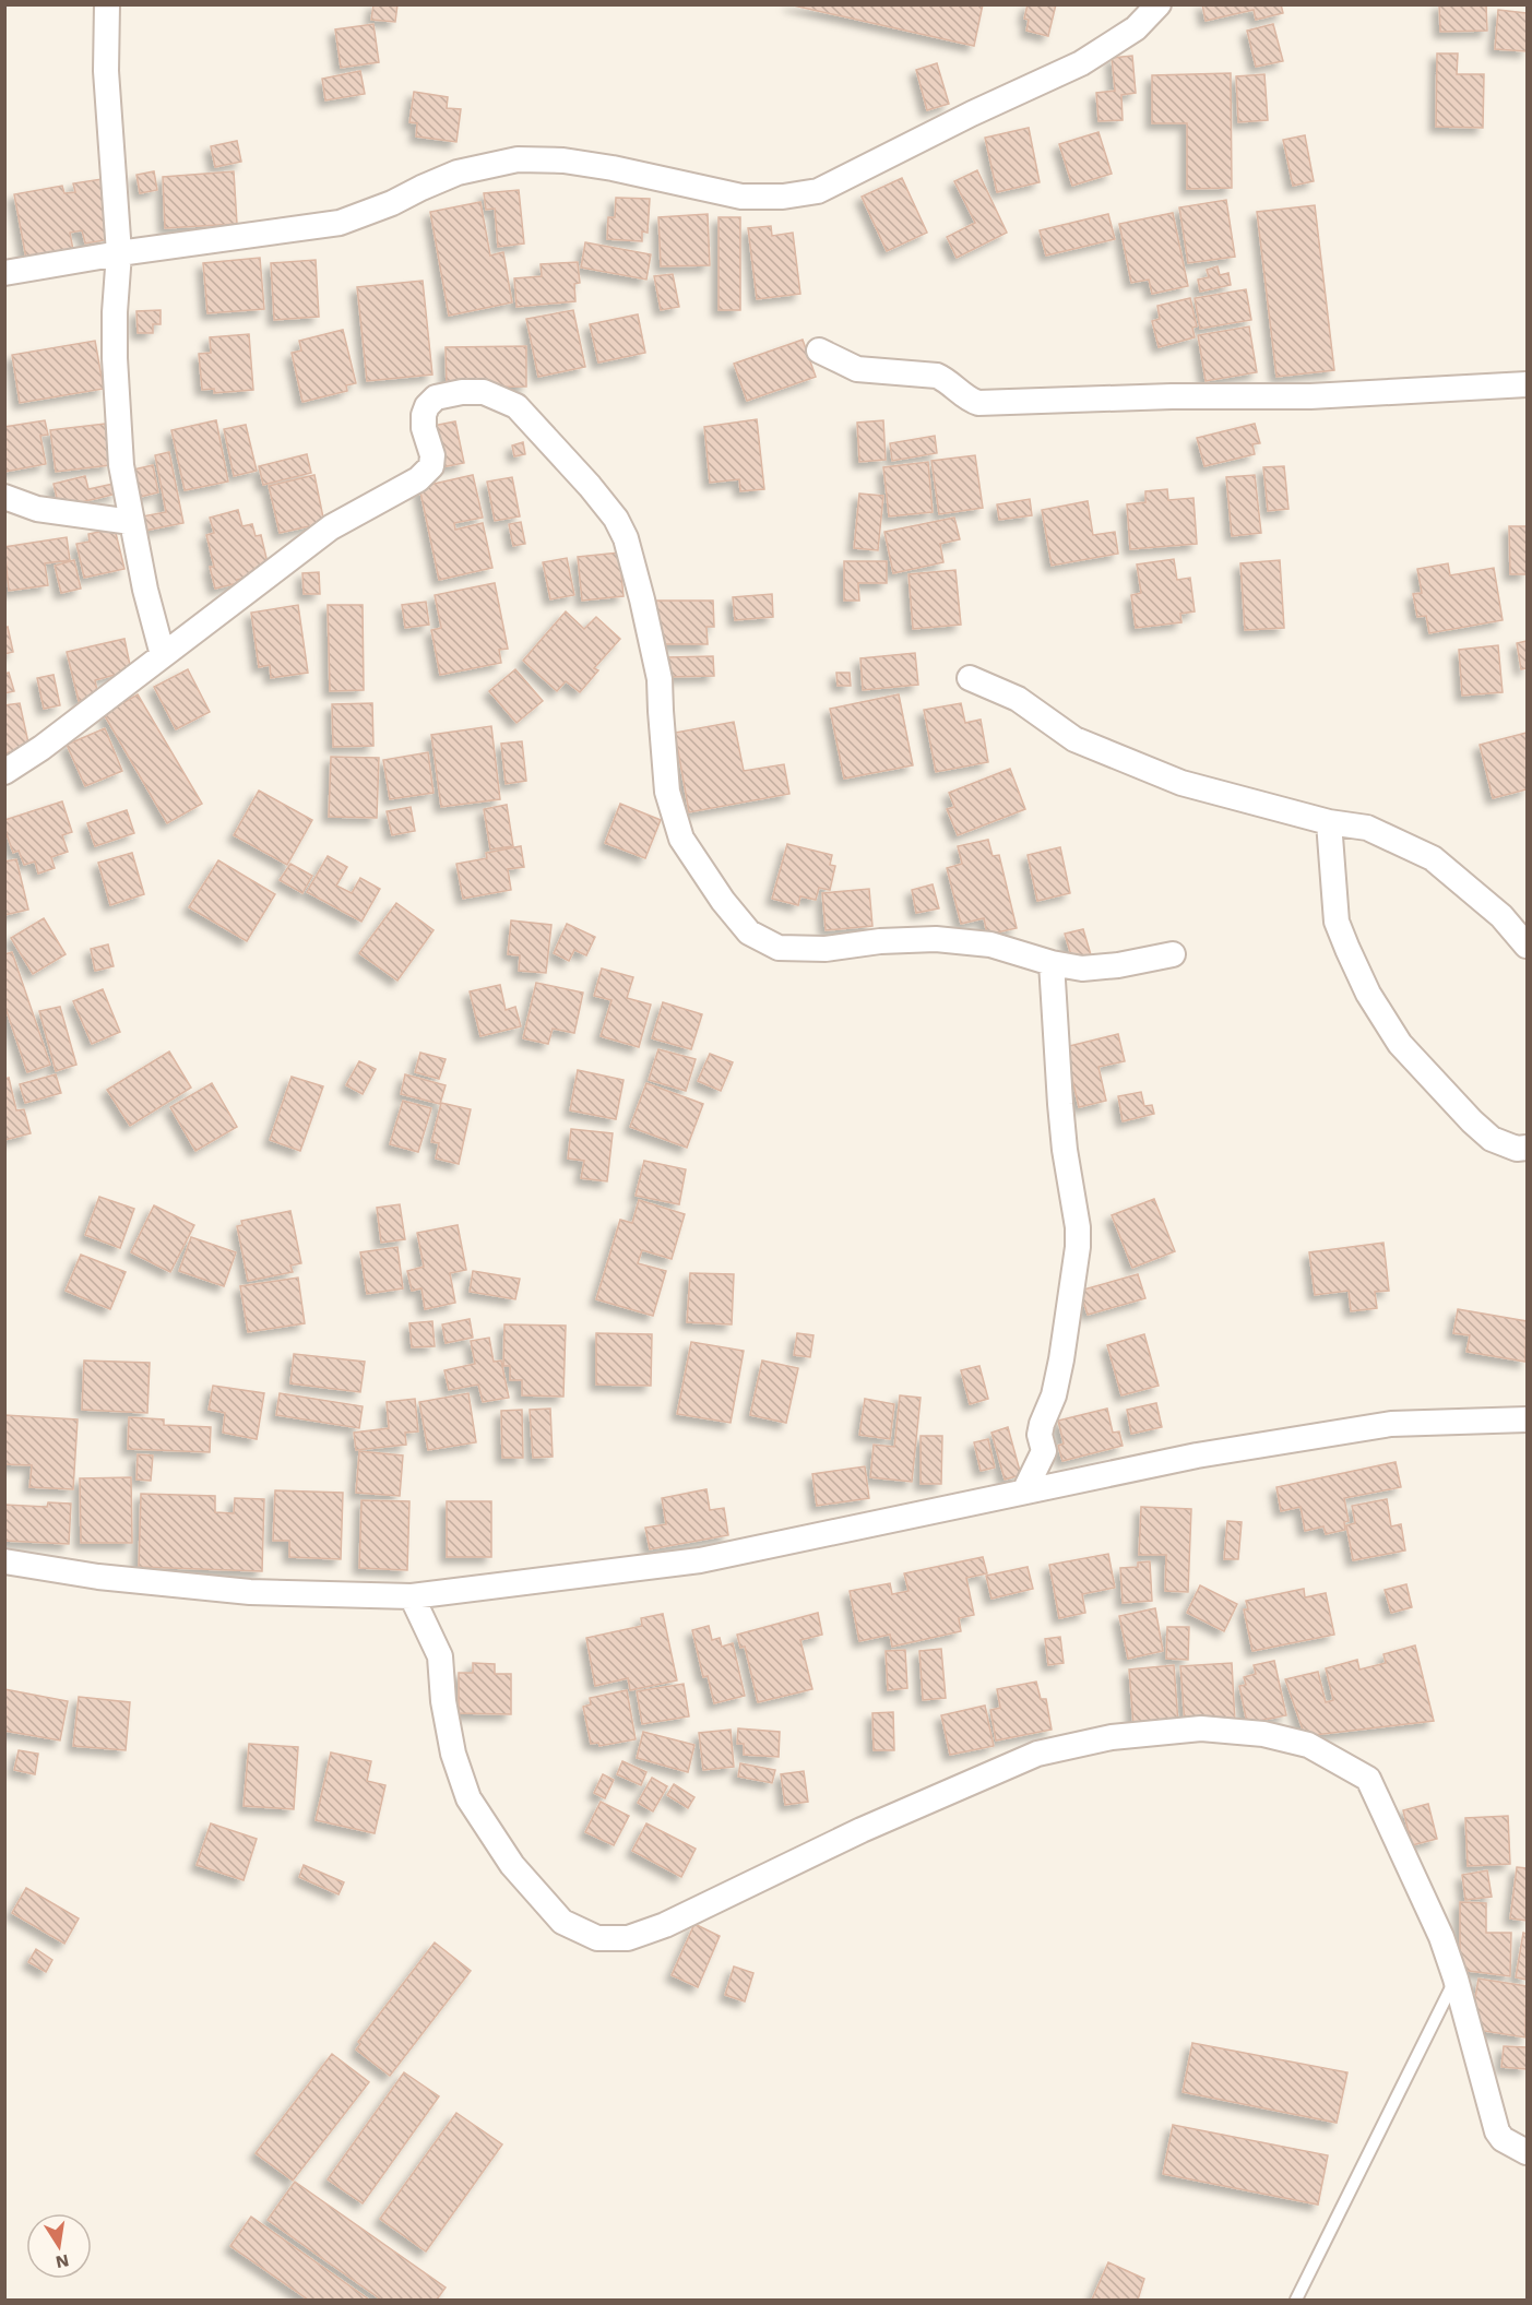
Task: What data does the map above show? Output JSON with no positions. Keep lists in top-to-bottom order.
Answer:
{
  "north": "bottom"
}
